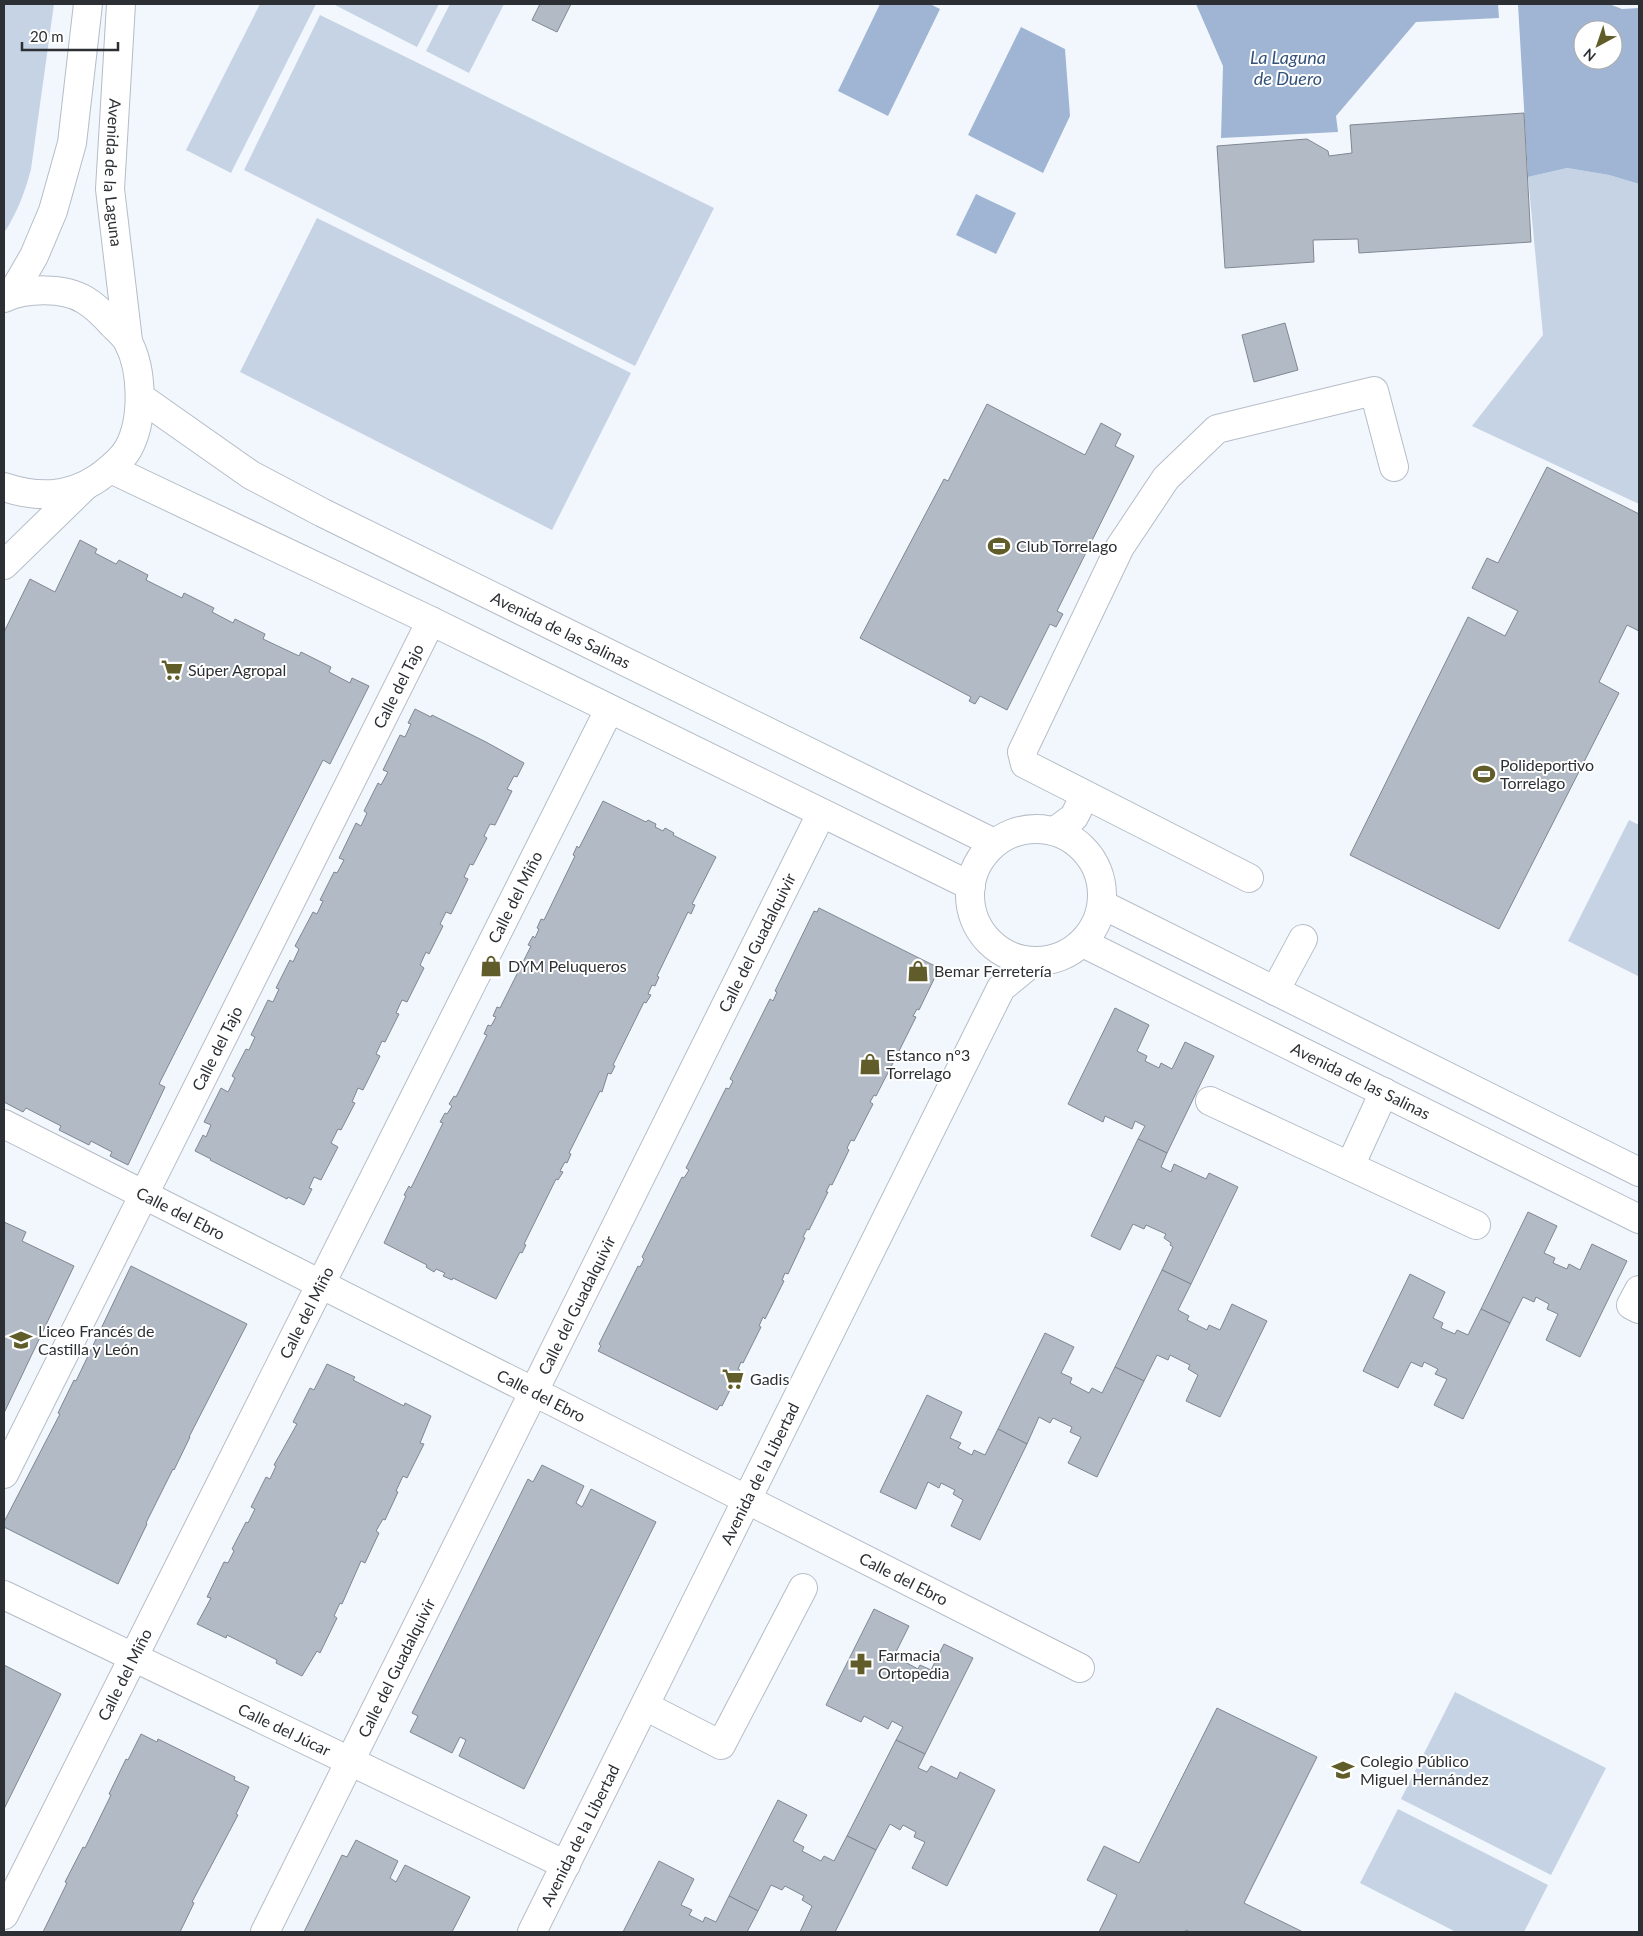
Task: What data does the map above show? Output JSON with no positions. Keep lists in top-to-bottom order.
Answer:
{
  "streets": {
    "street": [
      "Avenida de la Laguna",
      "Avenida de las Salinas",
      "Calle del Tajo",
      "Calle del Miño",
      "Calle del Guadalquivir",
      "Calle del Ebro",
      "Avenida de la Libertad",
      "Calle del Júcar"
    ]
  },
  "crossings": [
    ["Avenida de las Salinas", "Avenida de la Libertad"],
    ["Calle del Tajo", "Calle del Ebro"],
    ["Calle del Miño", "Calle del Ebro"],
    ["Calle del Miño", "Calle del Júcar"],
    ["Calle del Guadalquivir", "Calle del Ebro"],
    ["Calle del Guadalquivir", "Calle del Júcar"],
    ["Calle del Ebro", "Avenida de la Libertad"],
    ["Avenida de la Libertad", "Calle del Júcar"]
  ],
  "water": ["La Laguna de Duero"],
  "places": {
    "sports": ["Club Torrelago", "Polideportivo Torrelago"],
    "supermarket": ["Súper Agropal", "Gadis"],
    "shop": ["DYM Peluqueros", "Bemar Ferretería", "Estanco n°3 Torrelago"],
    "school or university": ["Liceo Francés de Castilla y León", "Colegio Público Miguel Hernández"],
    "pharmacy": ["Farmacia Ortopedia"]
  },
  "scale_bar": "20 m",
  "north": "bottom left"
}
